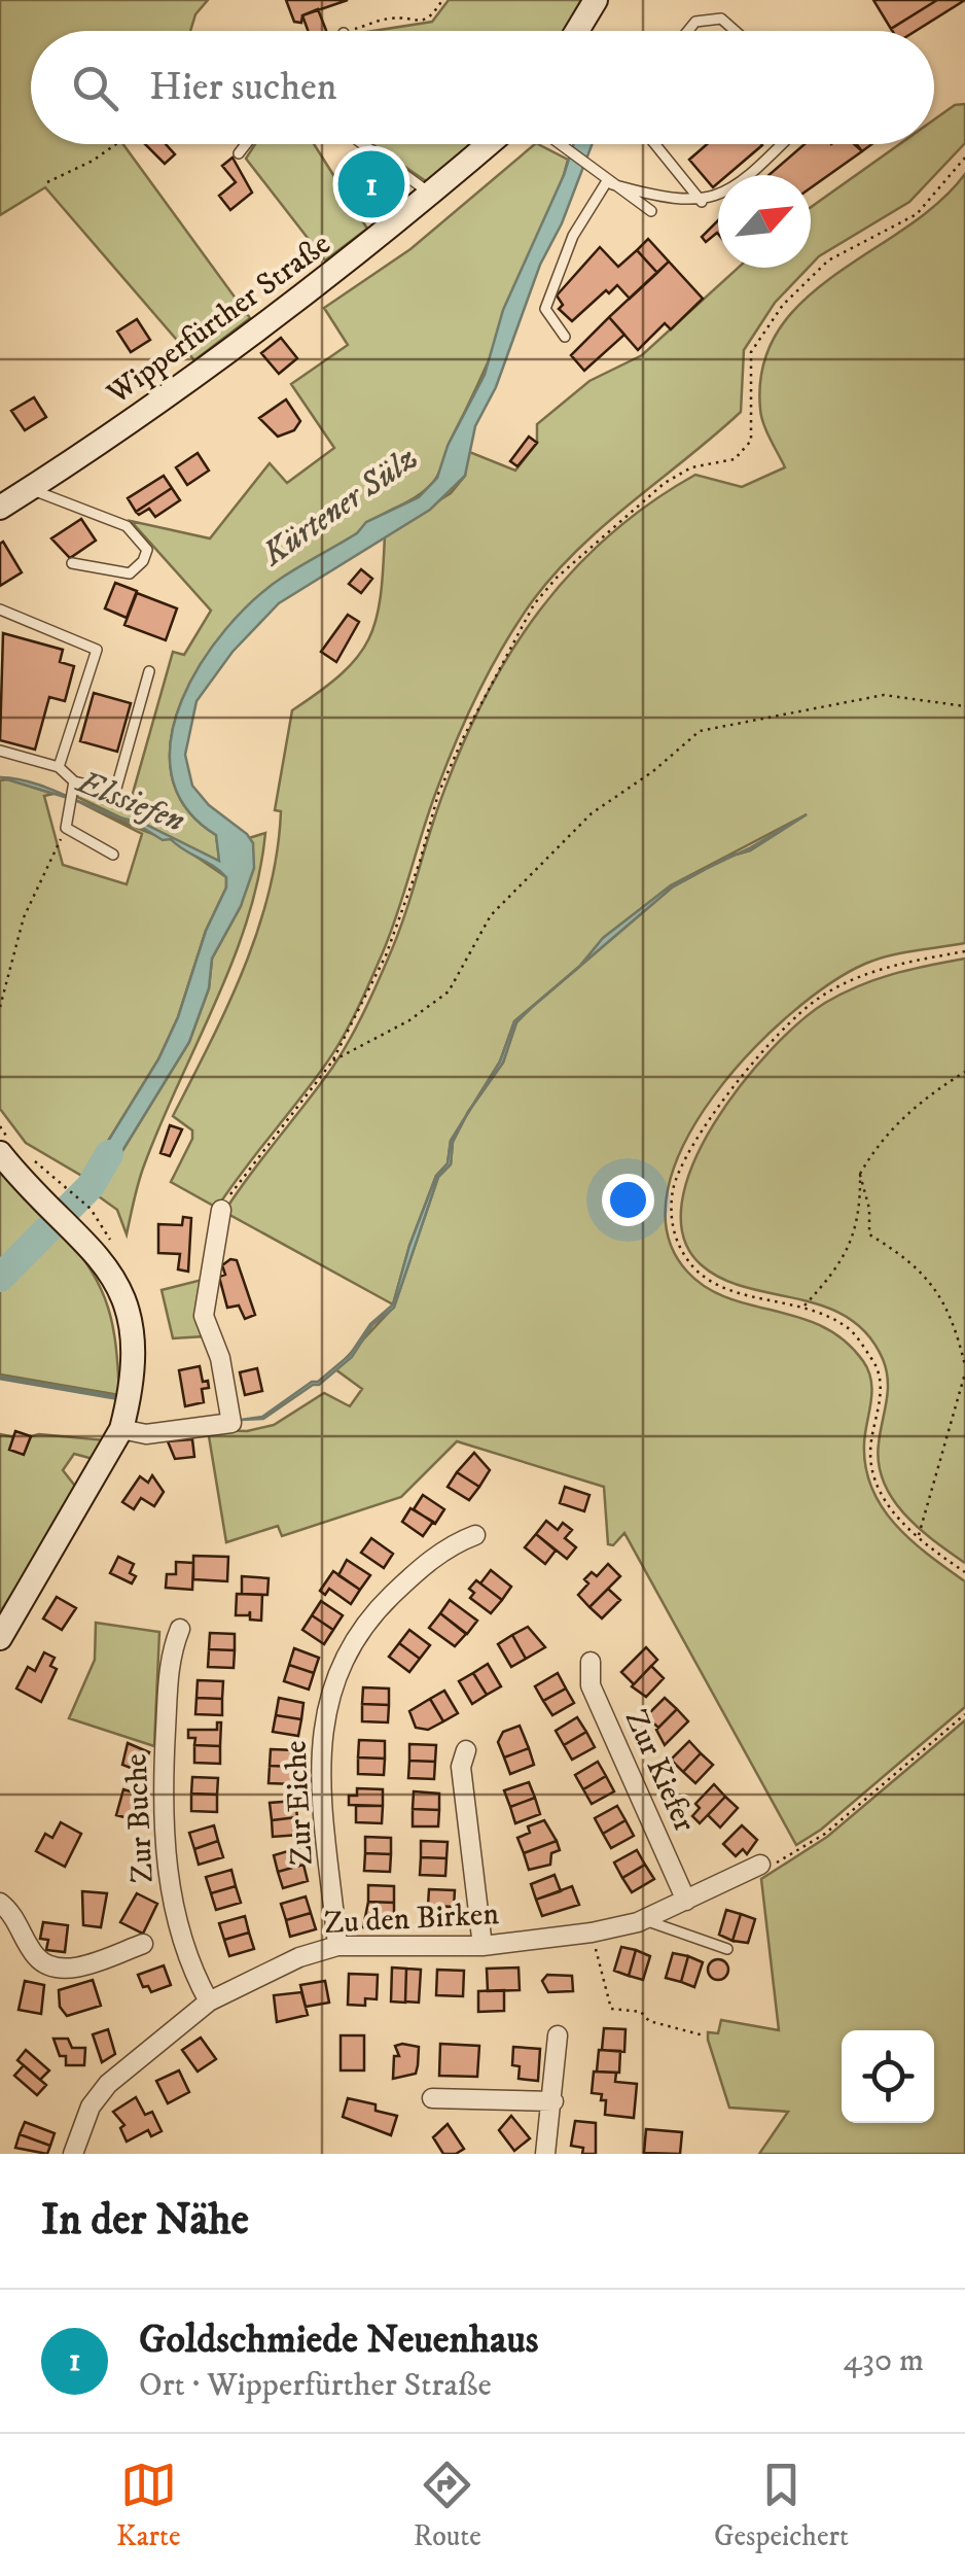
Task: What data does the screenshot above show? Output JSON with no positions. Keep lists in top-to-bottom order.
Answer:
{
  "streets": {
    "main road": ["Wipperfürther Straße"],
    "street": [
      "Zur Kiefer",
      "Zur Eiche",
      "Zur Buche",
      "Zu den Birken"
    ]
  },
  "crossings": [
    ["Zur Kiefer", "Zu den Birken"],
    ["Zur Eiche", "Zu den Birken"],
    ["Zur Buche", "Zu den Birken"]
  ],
  "water": ["Kürtener Sülz", "Elssiefen"],
  "north": "top right",
  "page": {
    "search": "Hier suchen",
    "pins": "1",
    "heading": "In der Nähe",
    "list": [
      {
        "mark": "1",
        "name": "Goldschmiede Neuenhaus",
        "note": "Ort · Wipperfürther Straße",
        "value": "430 m"
      }
    ],
    "nav": ["Karte", "Route", "Gespeichert"]
  }
}
